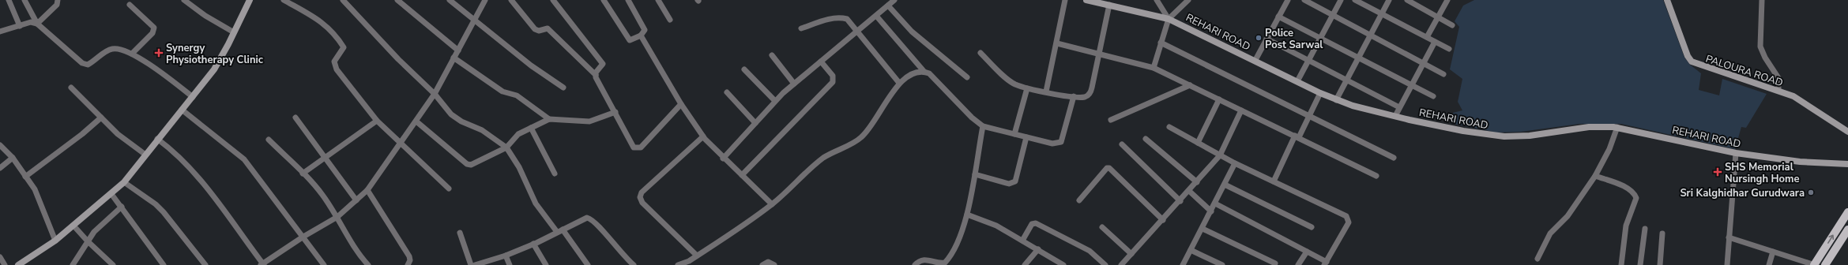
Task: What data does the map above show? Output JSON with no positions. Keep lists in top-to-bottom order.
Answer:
{
  "streets": {
    "main road": ["REHARI ROAD", "PALOURA ROAD"]
  },
  "places": {
    "other": ["Police Post Sarwal", "Sri Kalghidhar Gurudwara"],
    "health": ["Synergy Physiotherapy Clinic", "SHS Memorial Nursingh Home"]
  }
}
